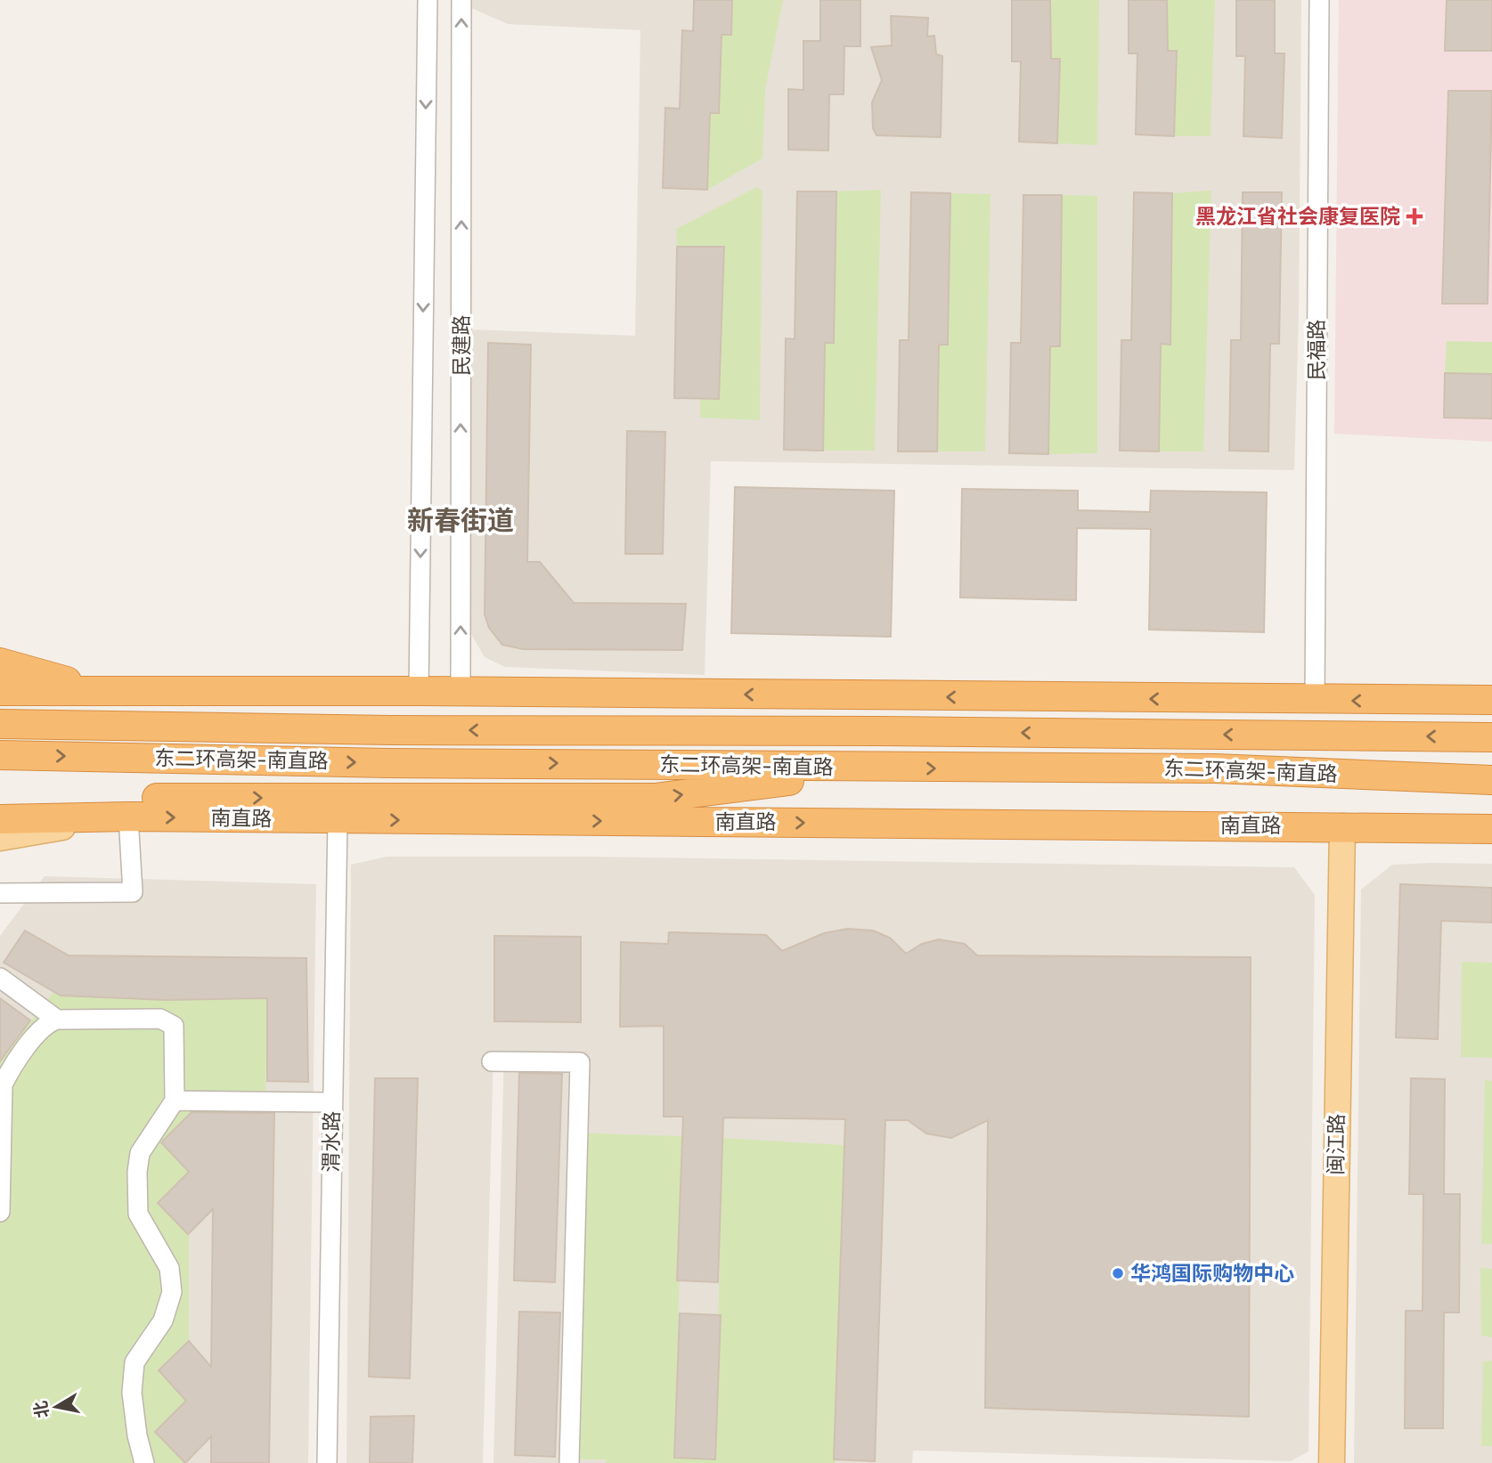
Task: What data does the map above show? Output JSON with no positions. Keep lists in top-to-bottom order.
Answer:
{
  "streets": {
    "highway": ["东二环高架-南直路", "南直路"],
    "main road": ["闽江路"],
    "street": ["民建路", "民福路", "渭水路"]
  },
  "crossings": [
    ["南直路", "渭水路"],
    ["南直路", "闽江路"]
  ],
  "districts": ["新春街道"],
  "places": {
    "health": ["黑龙江省社会康复医院"],
    "other": ["华鸿国际购物中心"]
  },
  "north": "left"
}
